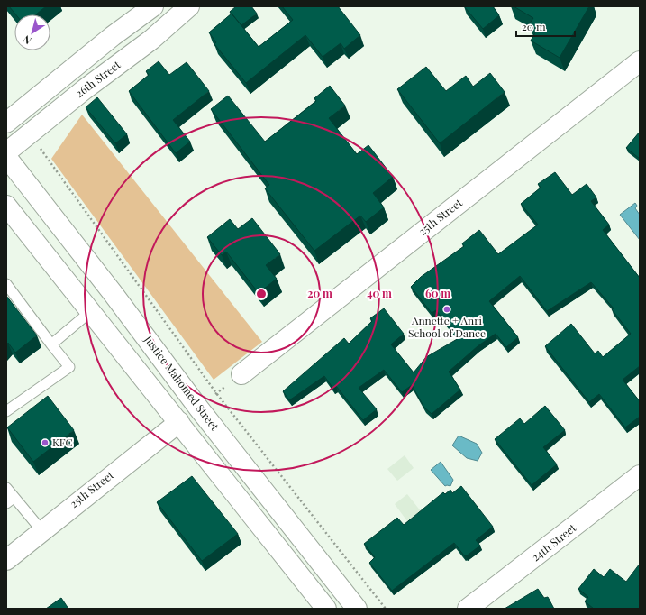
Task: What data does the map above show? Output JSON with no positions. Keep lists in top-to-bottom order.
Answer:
{
  "streets": {
    "street": [
      "26th Street",
      "25th Street",
      "Justice Mahomed Street",
      "24th Street"
    ]
  },
  "places": ["Annette + Anri School of Dance", "KFC"],
  "scale_bar": "20 m",
  "north": "bottom left",
  "rings": ["20 m", "40 m", "60 m"]
}
